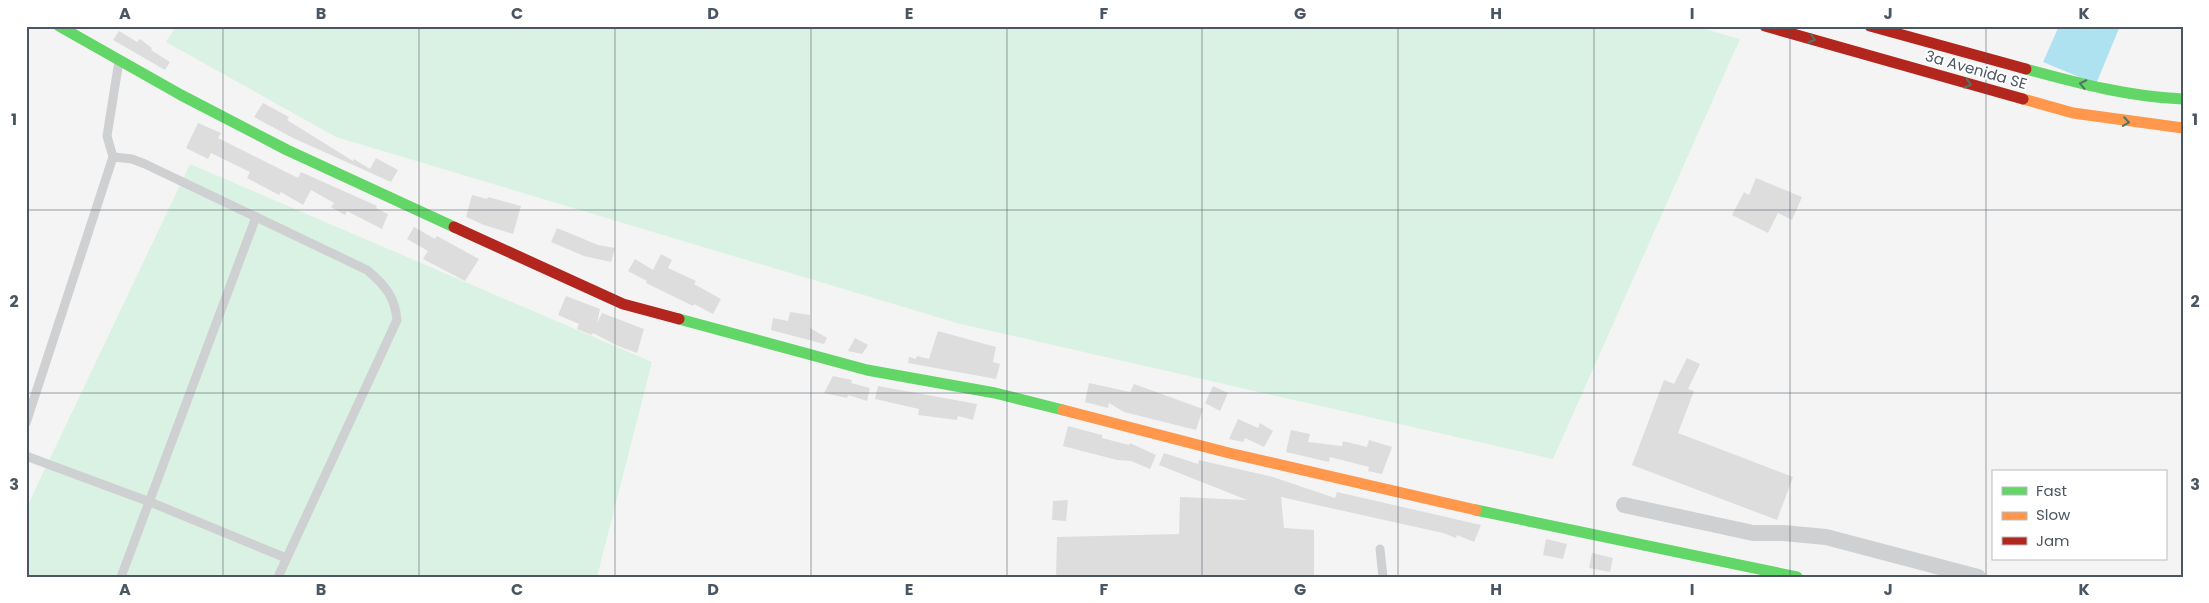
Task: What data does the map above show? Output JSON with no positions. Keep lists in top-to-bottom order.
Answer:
{
  "streets": {
    "street": ["3a Avenida SE"]
  },
  "legend": ["Fast", "Slow", "Jam"],
  "grid": {
    "columns": [
      "A",
      "B",
      "C",
      "D",
      "E",
      "F",
      "G",
      "H",
      "I",
      "J",
      "K"
    ],
    "rows": ["1", "2", "3"]
  }
}
